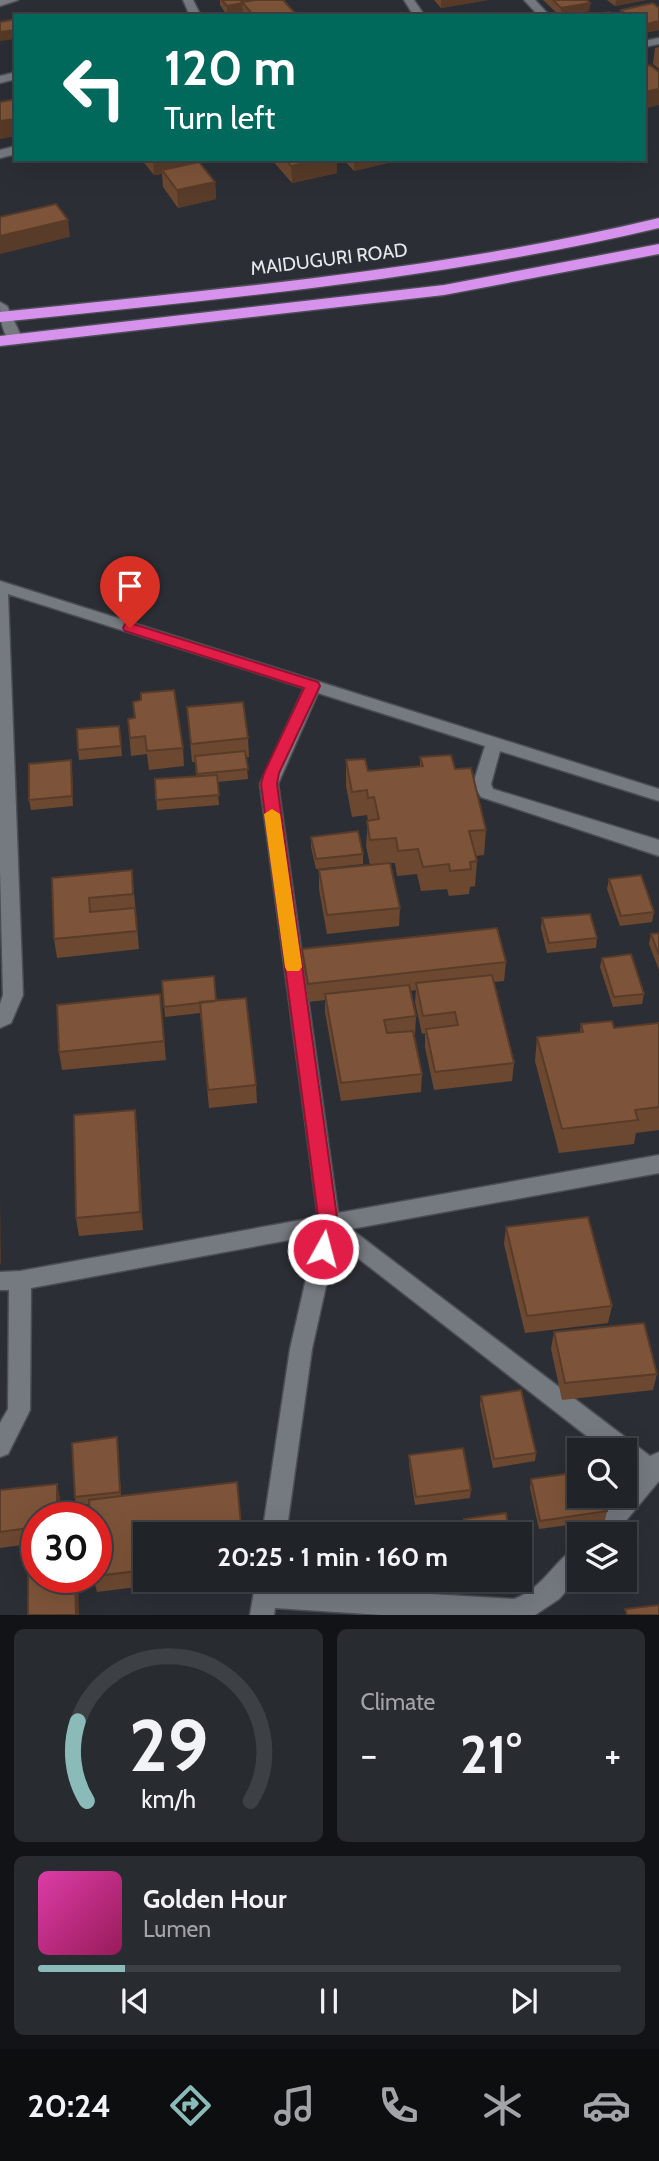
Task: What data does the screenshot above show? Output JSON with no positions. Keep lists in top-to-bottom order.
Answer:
{
  "streets": {
    "highway": ["MAIDUGURI ROAD"]
  },
  "page": {
    "turn": ["120 m", "Turn left"],
    "limit": "30",
    "trip": "20:25 · 1 min · 160 m",
    "tile": "Climate",
    "heat": ["−", "21°", "+"],
    "song": ["Golden Hour", "Lumen"],
    "tabs": "20:24",
    "gauge": ["29", "km/h"]
  }
}
